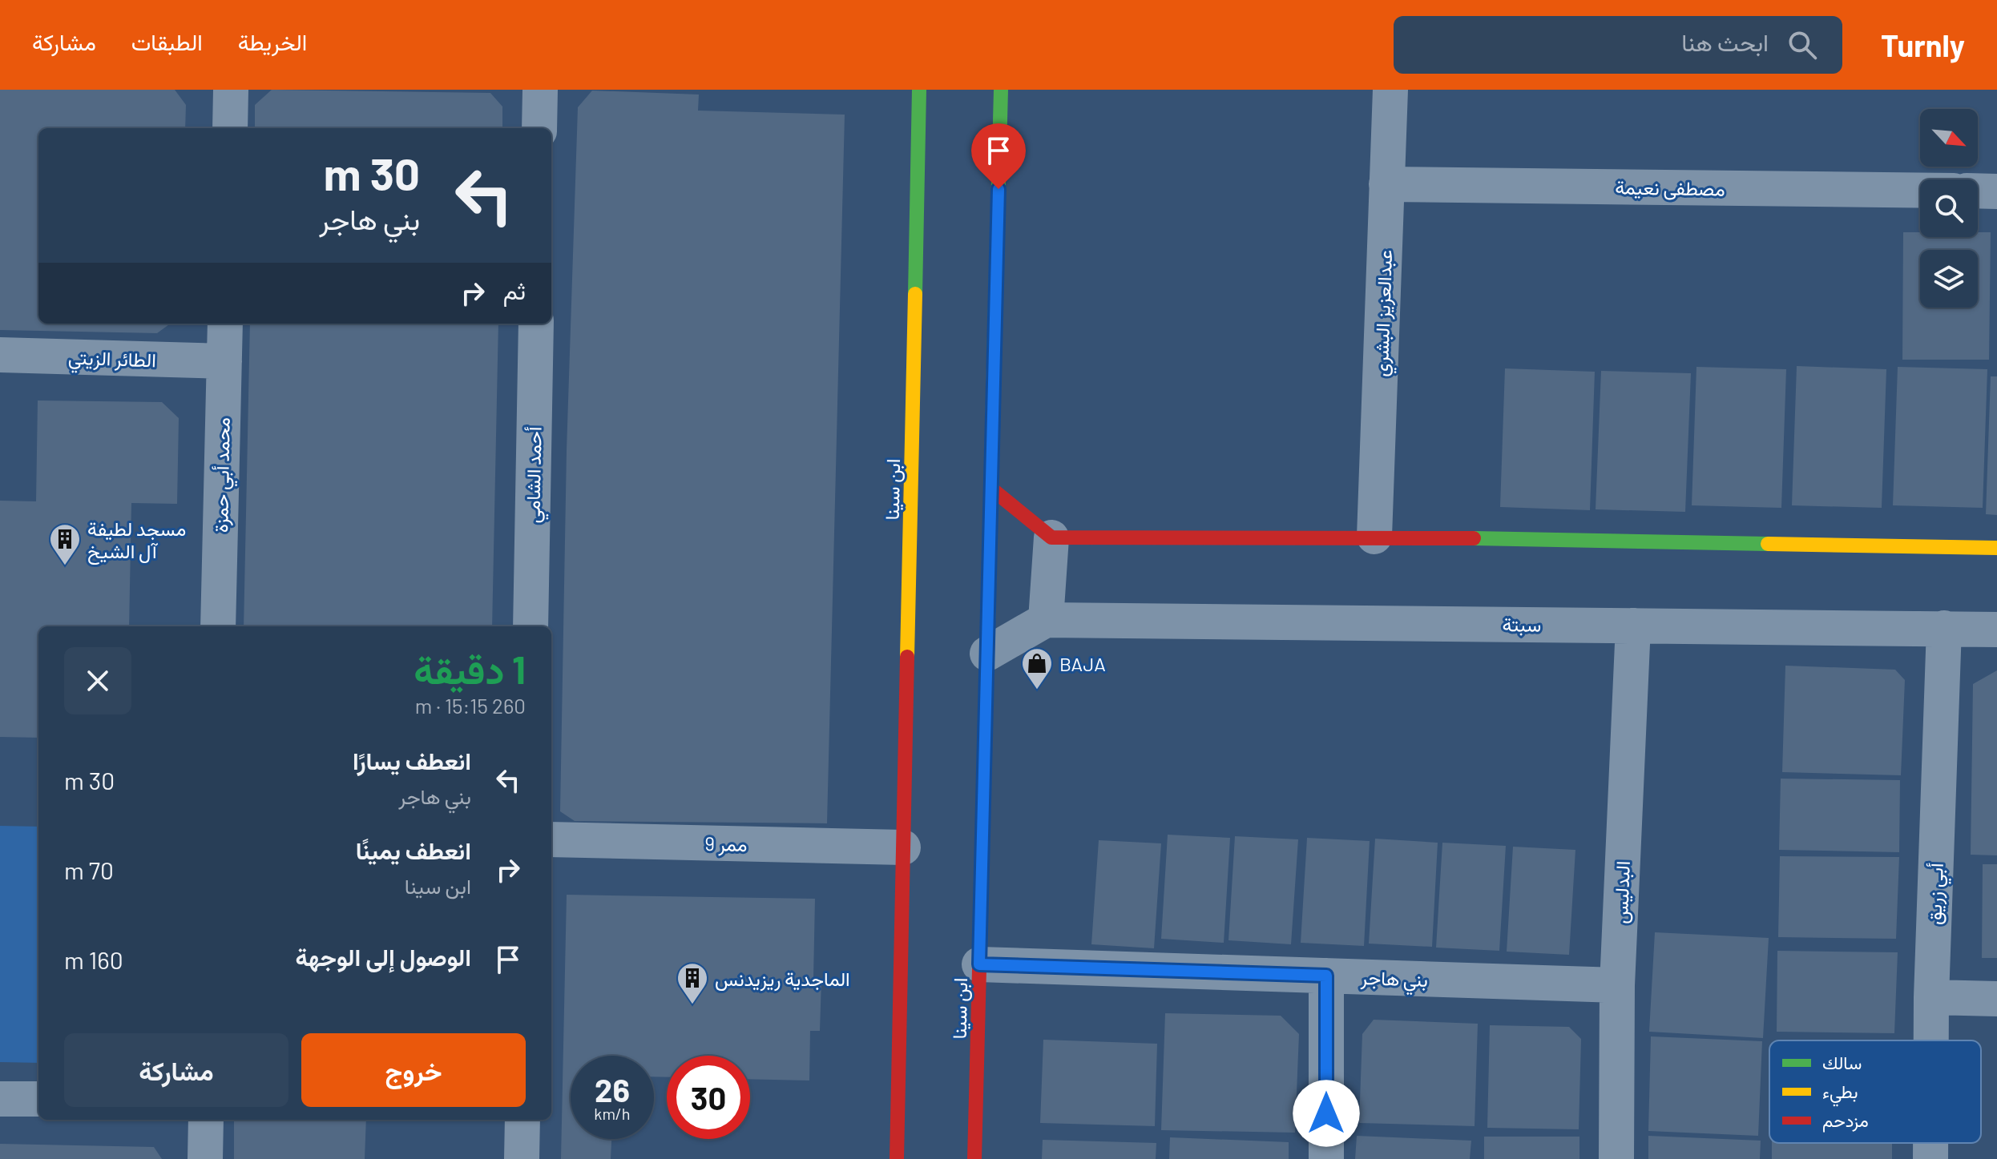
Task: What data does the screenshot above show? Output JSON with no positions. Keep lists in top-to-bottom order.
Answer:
{
  "streets": {
    "street": [
      "مصطفى نعيمة",
      "عبدالعزيز البشري",
      "الطائر الزيتي",
      "محمد أبي حمزة",
      "أحمد الشامي",
      "ابن سينا",
      "سبتة",
      "ممر 9",
      "البدليس",
      "أبي زريق",
      "بني هاجر"
    ]
  },
  "crossings": [
    ["مصطفى نعيمة", "عبدالعزيز البشري"],
    ["الطائر الزيتي", "محمد أبي حمزة"],
    ["ابن سينا", "ممر 9"],
    ["ابن سينا", "بني هاجر"],
    ["سبتة", "البدليس"],
    ["سبتة", "أبي زريق"],
    ["البدليس", "بني هاجر"]
  ],
  "places": {
    "building": ["مسجد لطيفة آل الشيخ", "الماجدية ريزيدنس"],
    "shop": ["BAJA"]
  },
  "legend": ["سالك", "بطيء", "مزدحم"],
  "north": "bottom right",
  "page": {
    "header": "Turnly",
    "search": "ابحث هنا",
    "nav": ["الخريطة", "الطبقات", "مشاركة"],
    "turn": ["30 m", "بني هاجر"],
    "then": "ثم",
    "heading": ["1 دقيقة", "260 m · 15:15"],
    "list": [
      {
        "name": "انعطف يسارًا",
        "note": "بني هاجر",
        "value": "30 m"
      },
      {
        "name": "انعطف يمينًا",
        "note": "ابن سينا",
        "value": "70 m"
      },
      {
        "name": "الوصول إلى الوجهة",
        "value": "160 m"
      }
    ],
    "buttons": ["خروج", "مشاركة"],
    "speed": "26 km/h",
    "limit": "30"
  }
}
